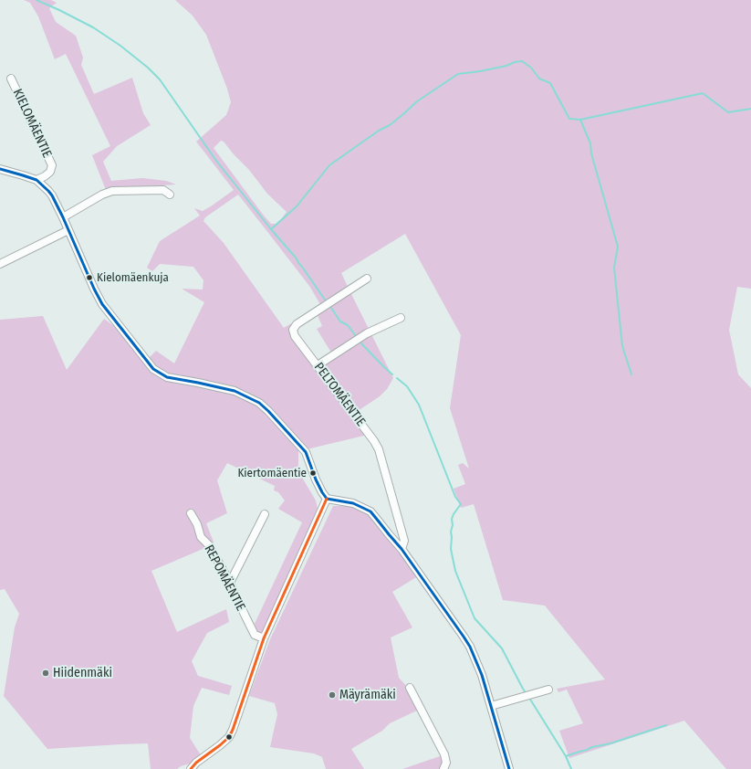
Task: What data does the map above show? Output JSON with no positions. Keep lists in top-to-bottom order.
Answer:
{
  "streets": {
    "street": ["KIELOMÄENTIE", "PELTOMÄENTIE", "REPOMÄENTIE"]
  },
  "places": [
    "Kielomäenkuja",
    "Kiertomäentie",
    "Hiidenmäki",
    "Mäyrämäki"
  ]
}
